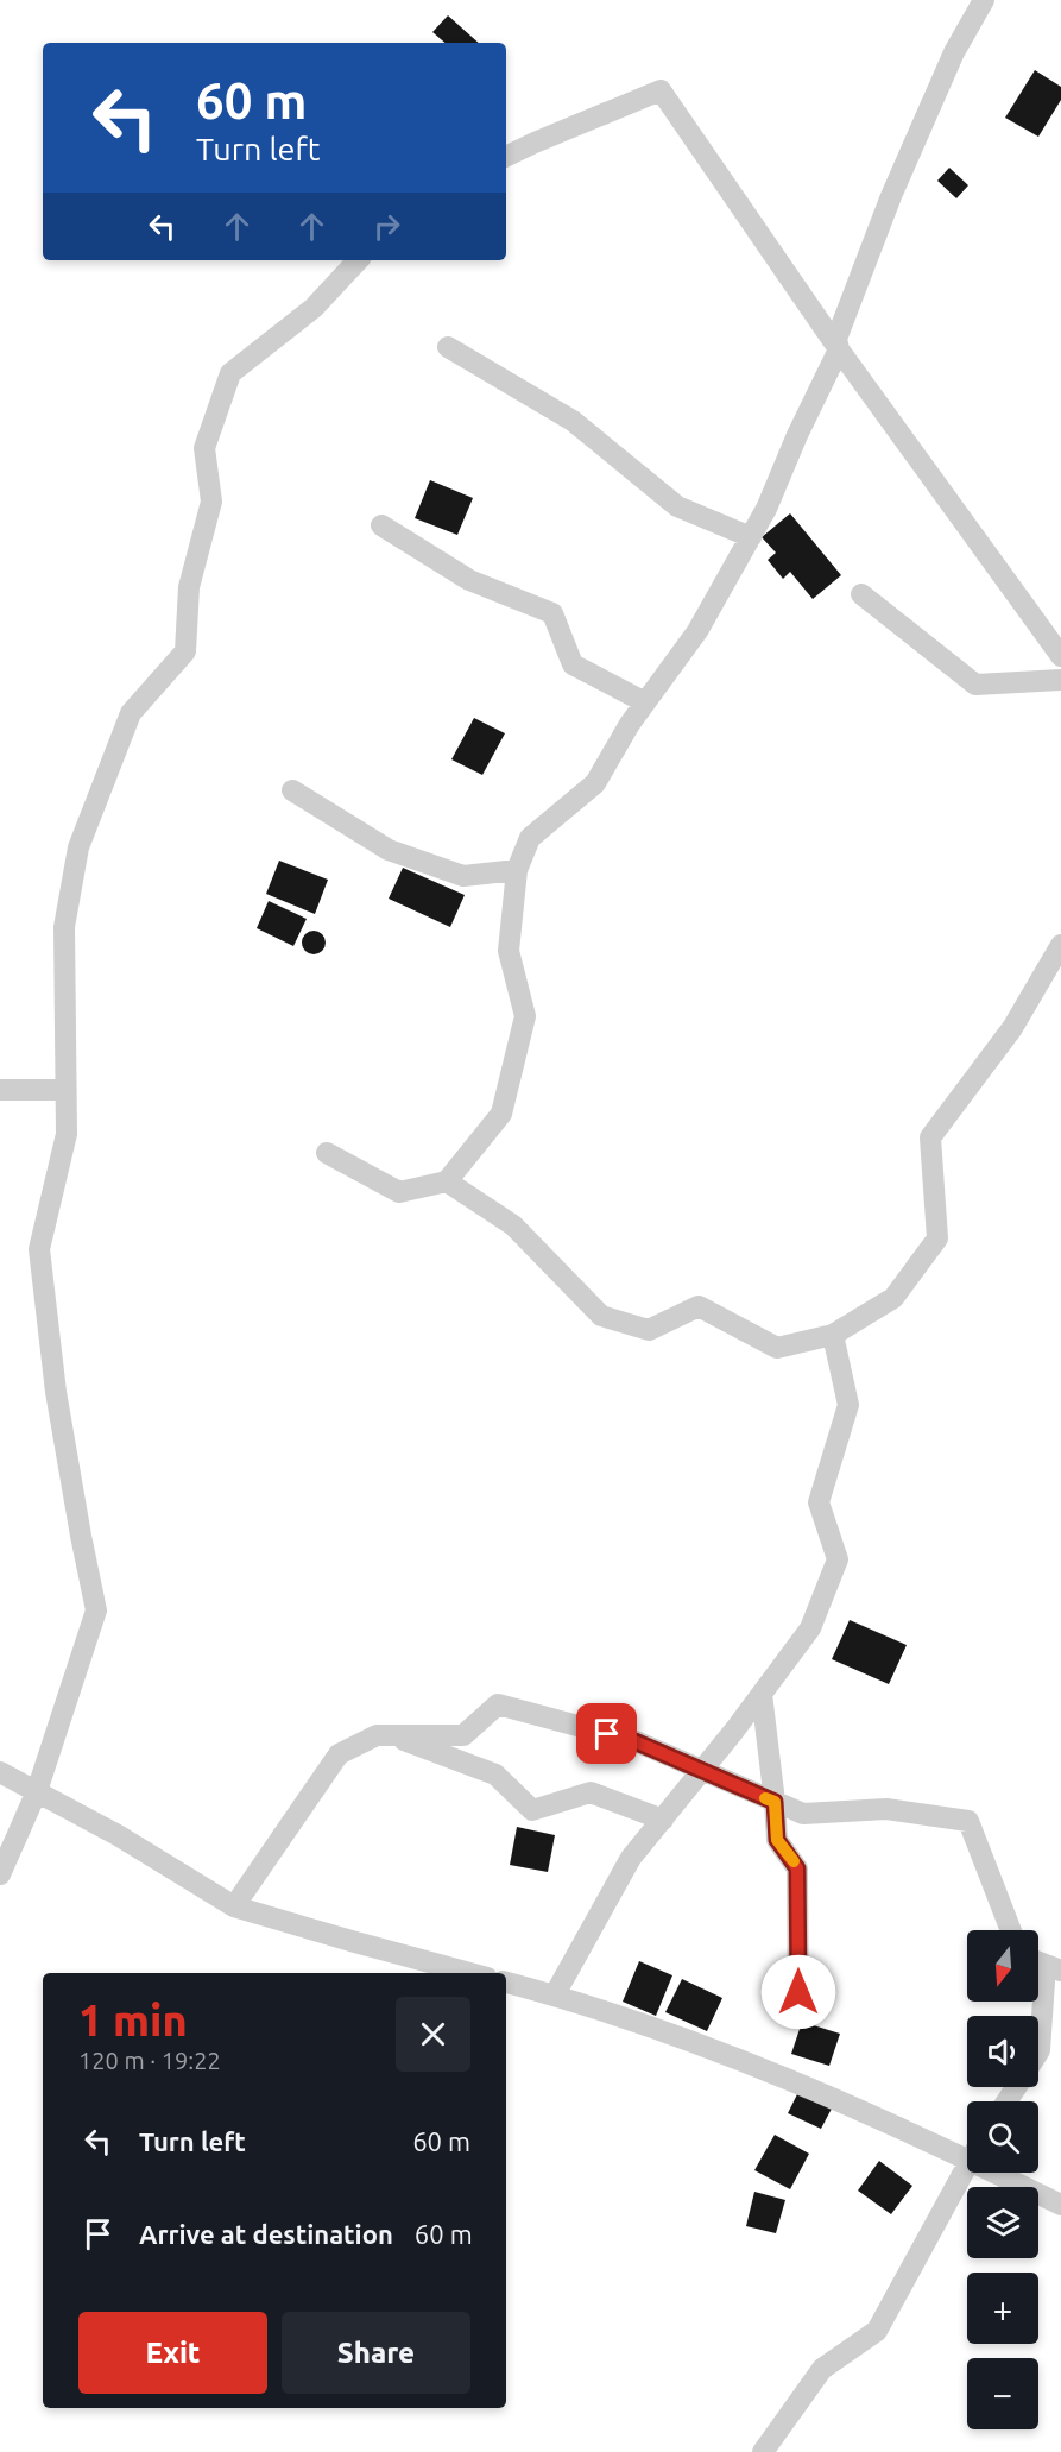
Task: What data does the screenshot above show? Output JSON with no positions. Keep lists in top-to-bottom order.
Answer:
{
  "north": "bottom",
  "page": {
    "turn": ["60 m", "Turn left"],
    "map_buttons": ["+", "−"],
    "heading": ["1 min", "120 m · 19:22"],
    "list": [
      {
        "name": "Turn left",
        "value": "60 m"
      },
      {
        "name": "Arrive at destination",
        "value": "60 m"
      }
    ],
    "buttons": ["Exit", "Share"]
  }
}
